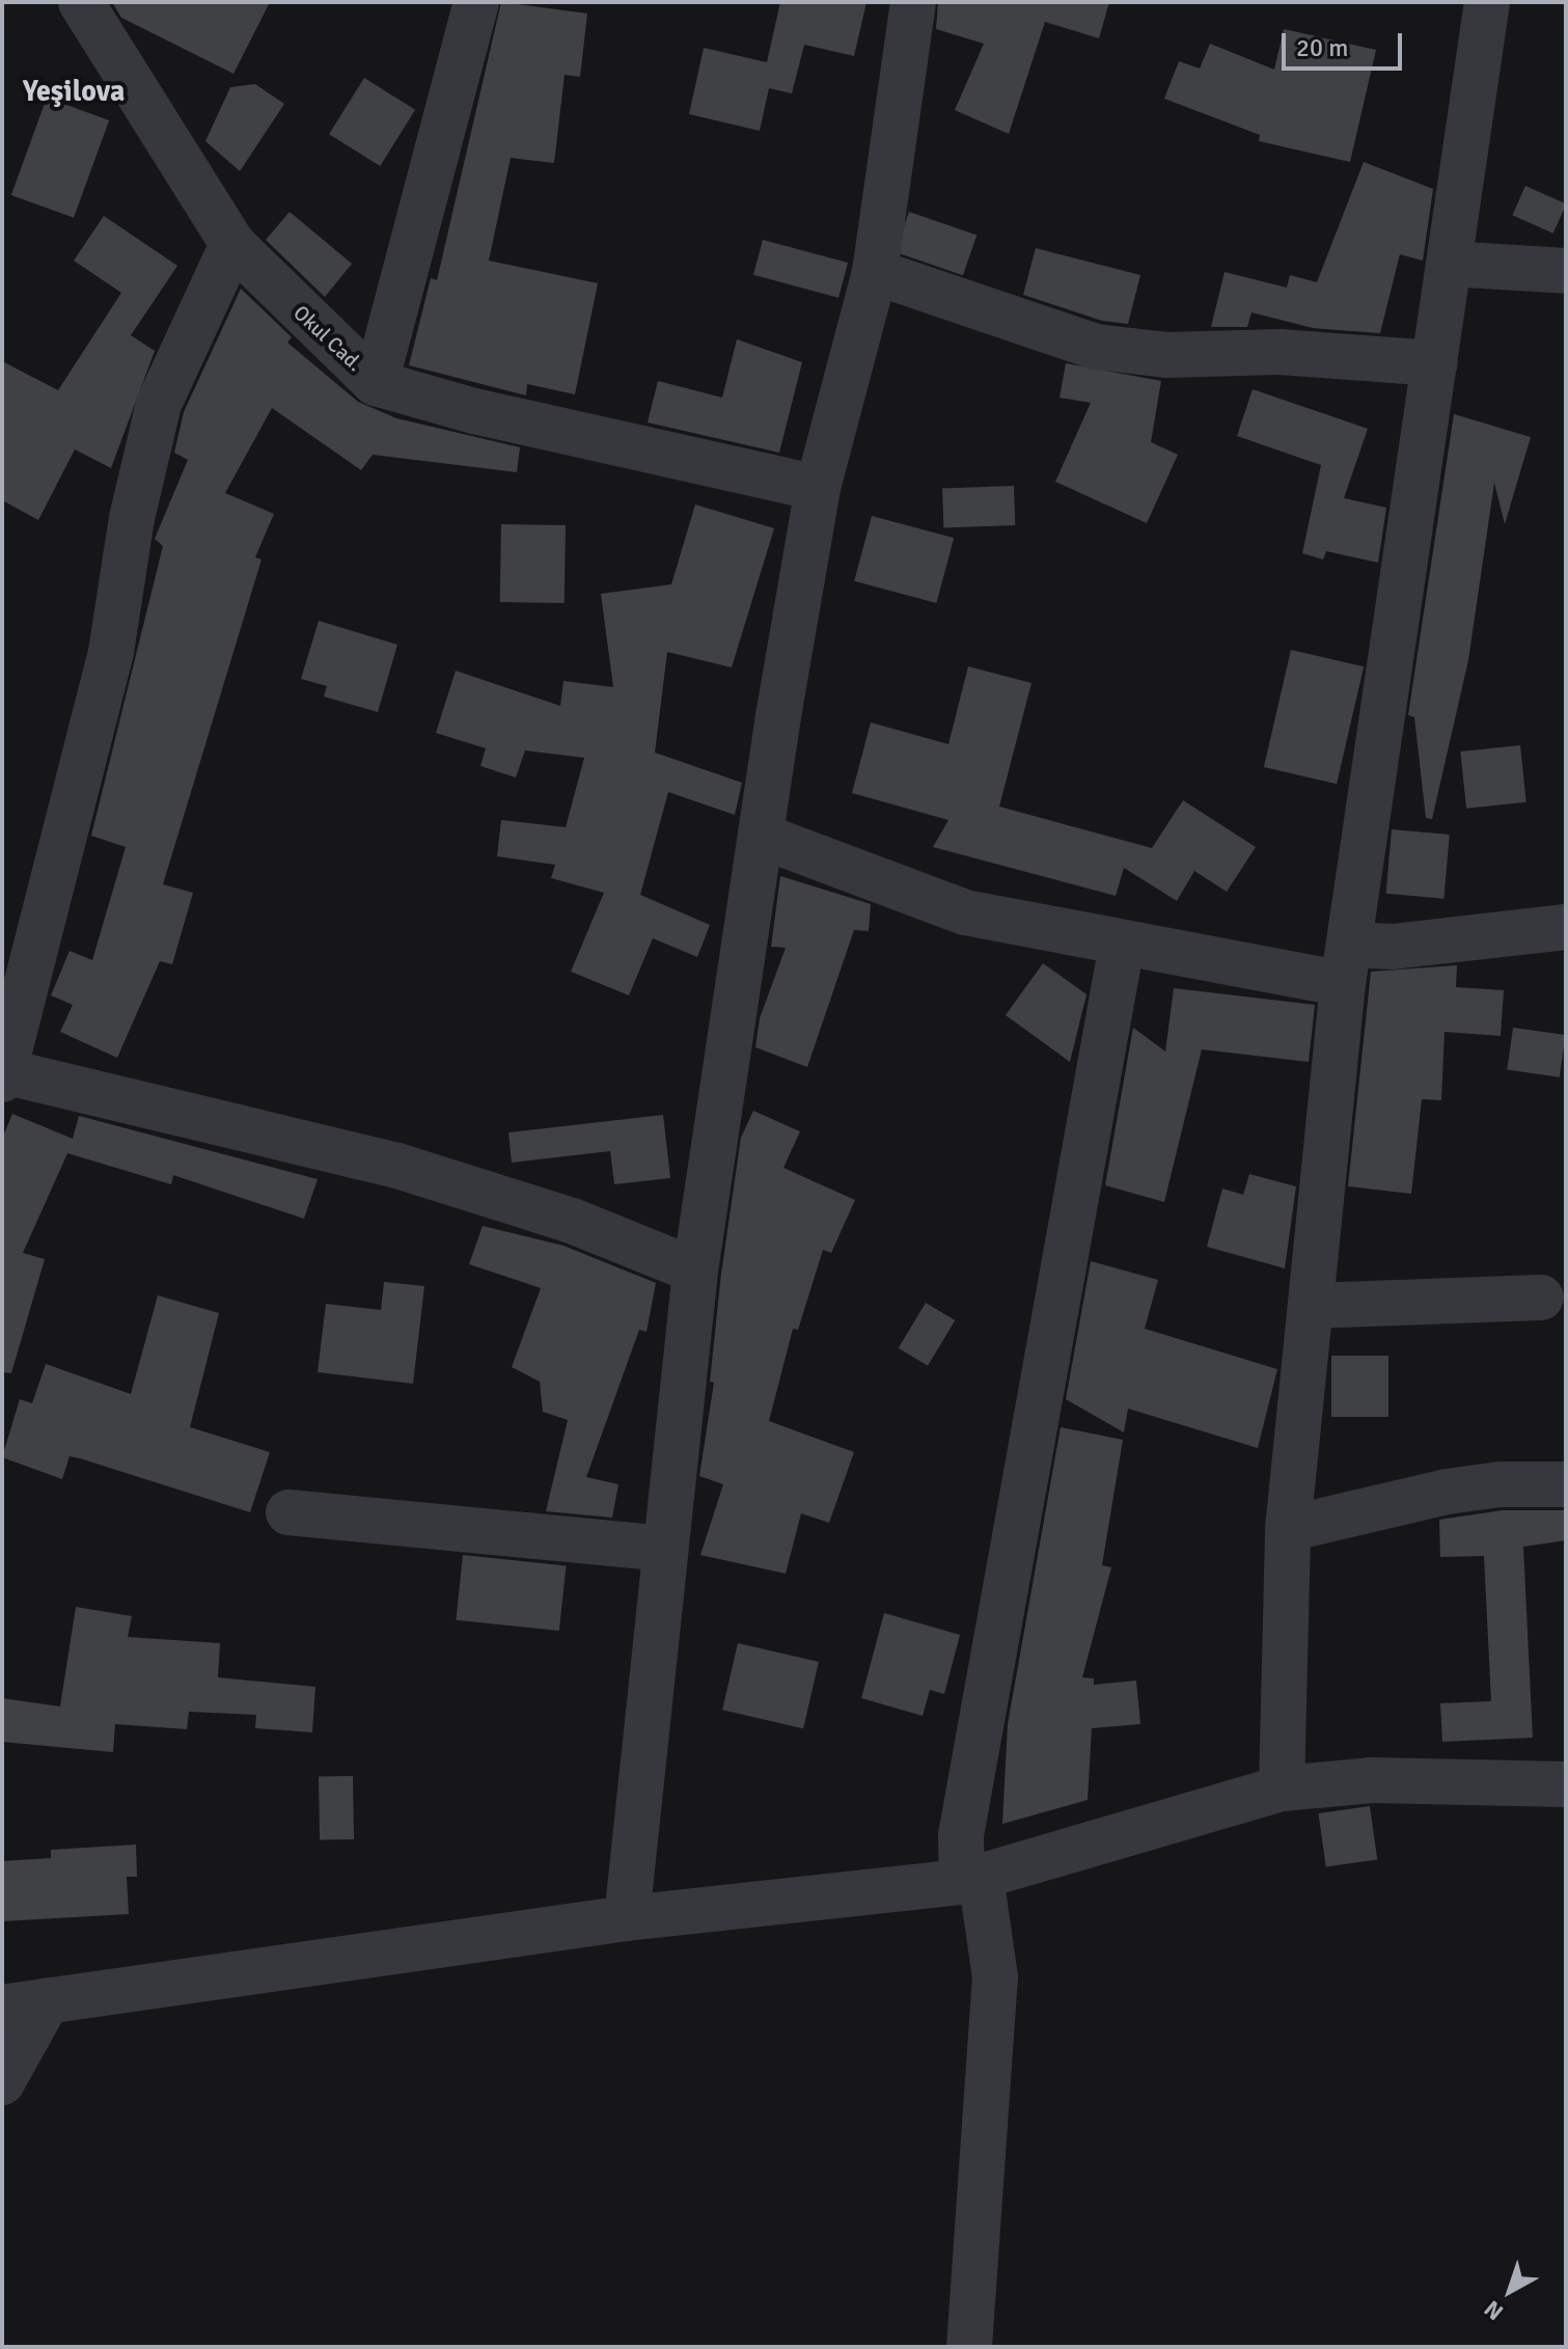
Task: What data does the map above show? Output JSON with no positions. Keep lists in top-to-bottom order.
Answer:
{
  "streets": {
    "street": ["Okul Cad."]
  },
  "districts": ["Yeşilova"],
  "scale_bar": "20 m",
  "north": "bottom left"
}
